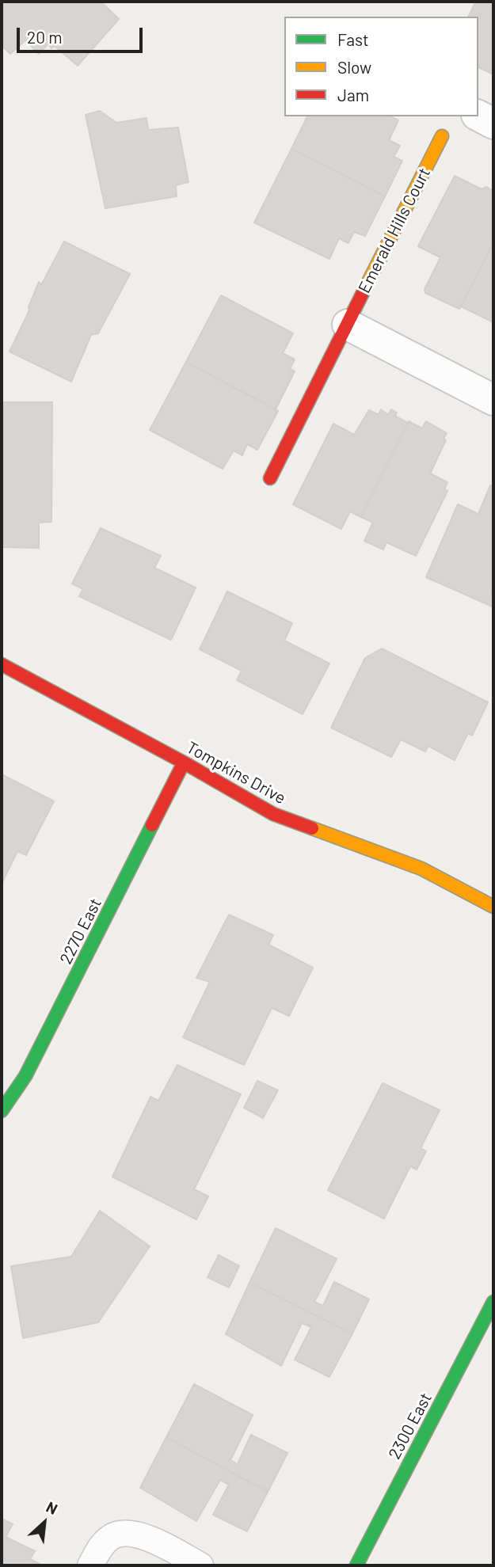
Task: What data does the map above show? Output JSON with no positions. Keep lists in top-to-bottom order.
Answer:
{
  "streets": {
    "street": [
      "Emerald Hills Court",
      "Tompkins Drive",
      "2270 East",
      "2300 East"
    ]
  },
  "crossings": [
    ["Tompkins Drive", "2270 East"]
  ],
  "legend": ["Fast", "Slow", "Jam"],
  "scale_bar": "20 m",
  "north": "top right"
}
